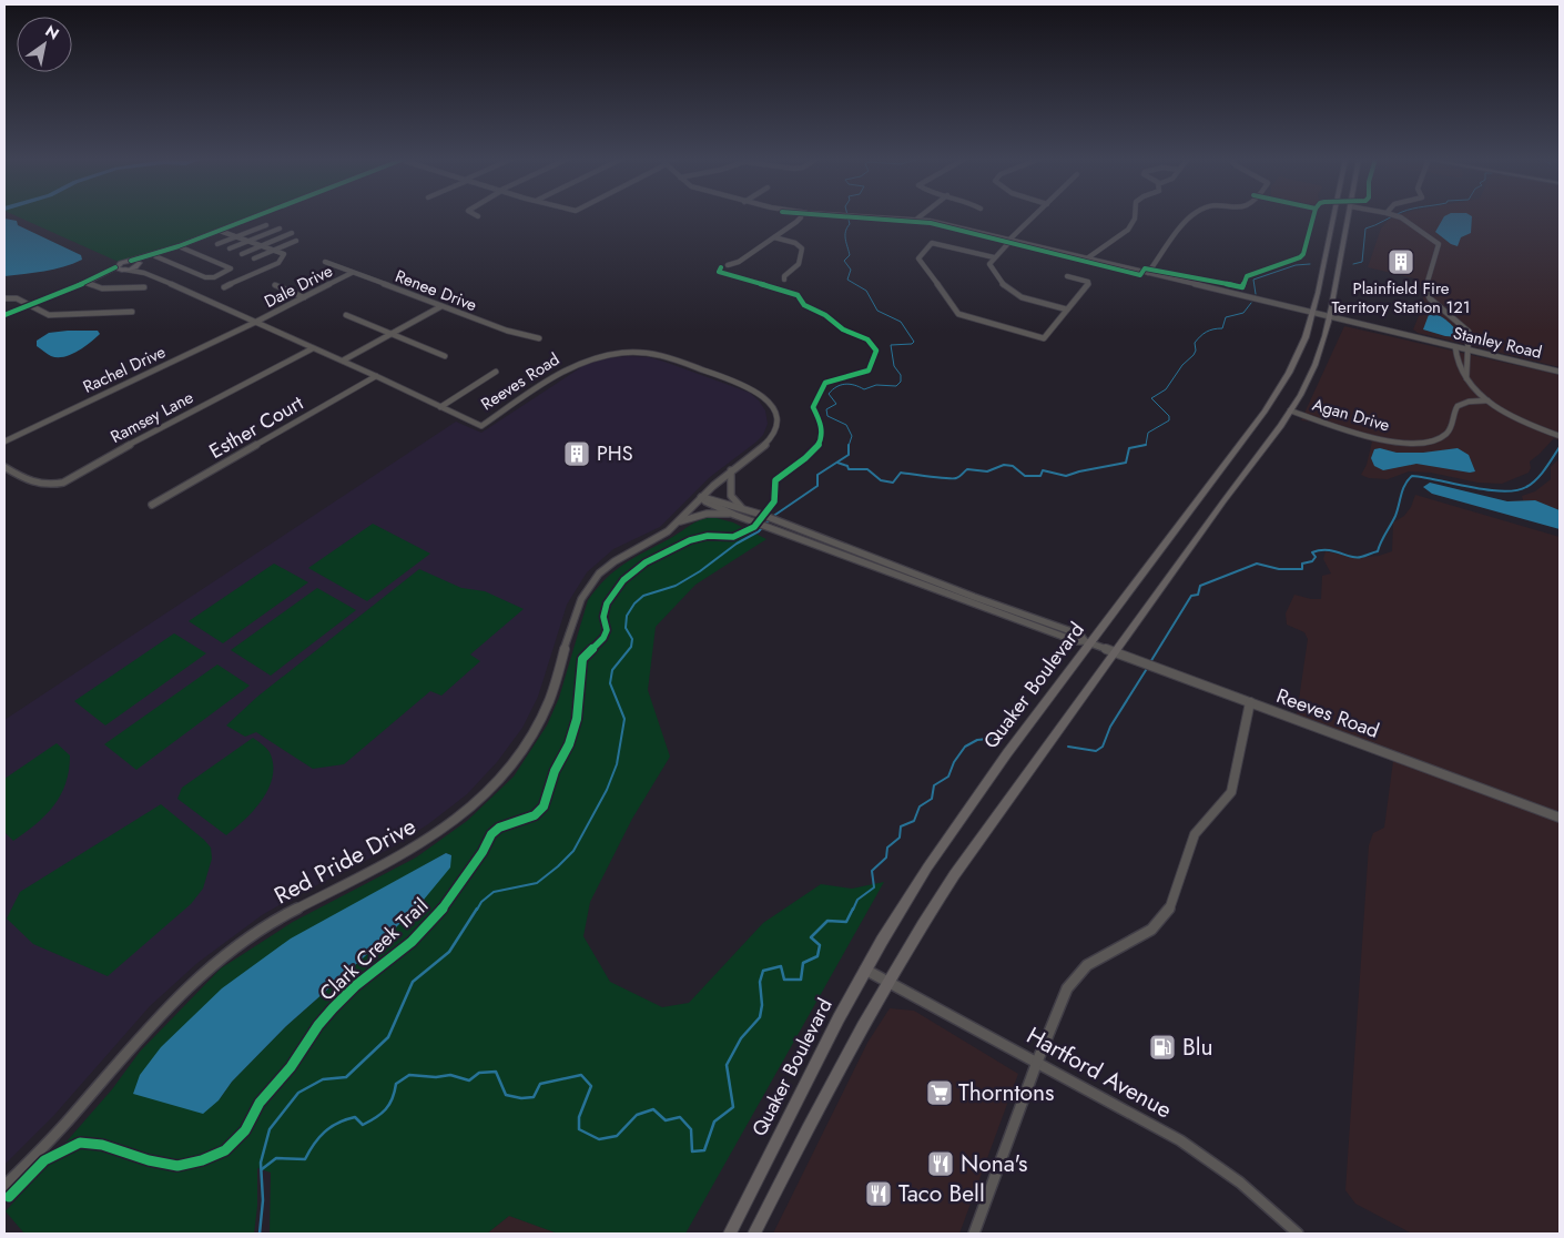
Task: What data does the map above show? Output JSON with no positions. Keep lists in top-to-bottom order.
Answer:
{
  "streets": {
    "main road": ["Quaker Boulevard"],
    "street": [
      "Dale Drive",
      "Renee Drive",
      "Stanley Road",
      "Rachel Drive",
      "Reeves Road",
      "Agan Drive",
      "Ramsey Lane",
      "Esther Court",
      "Red Pride Drive",
      "Hartford Avenue"
    ],
    "cycle path": ["Clark Creek Trail"]
  },
  "crossings": [
    ["Dale Drive", "Renee Drive"],
    ["Dale Drive", "Rachel Drive"],
    ["Dale Drive", "Reeves Road"],
    ["Stanley Road", "Quaker Boulevard"],
    ["Rachel Drive", "Reeves Road"],
    ["Reeves Road", "Ramsey Lane"],
    ["Reeves Road", "Esther Court"],
    ["Reeves Road", "Quaker Boulevard"],
    ["Reeves Road", "Red Pride Drive"],
    ["Quaker Boulevard", "Hartford Avenue"]
  ],
  "places": {
    "building": ["Plainfield Fire Territory Station 121", "PHS"],
    "fuel station": ["Blu"],
    "supermarket": ["Thorntons"],
    "restaurant": ["Nona's", "Taco Bell"]
  },
  "north": "top right"
}
